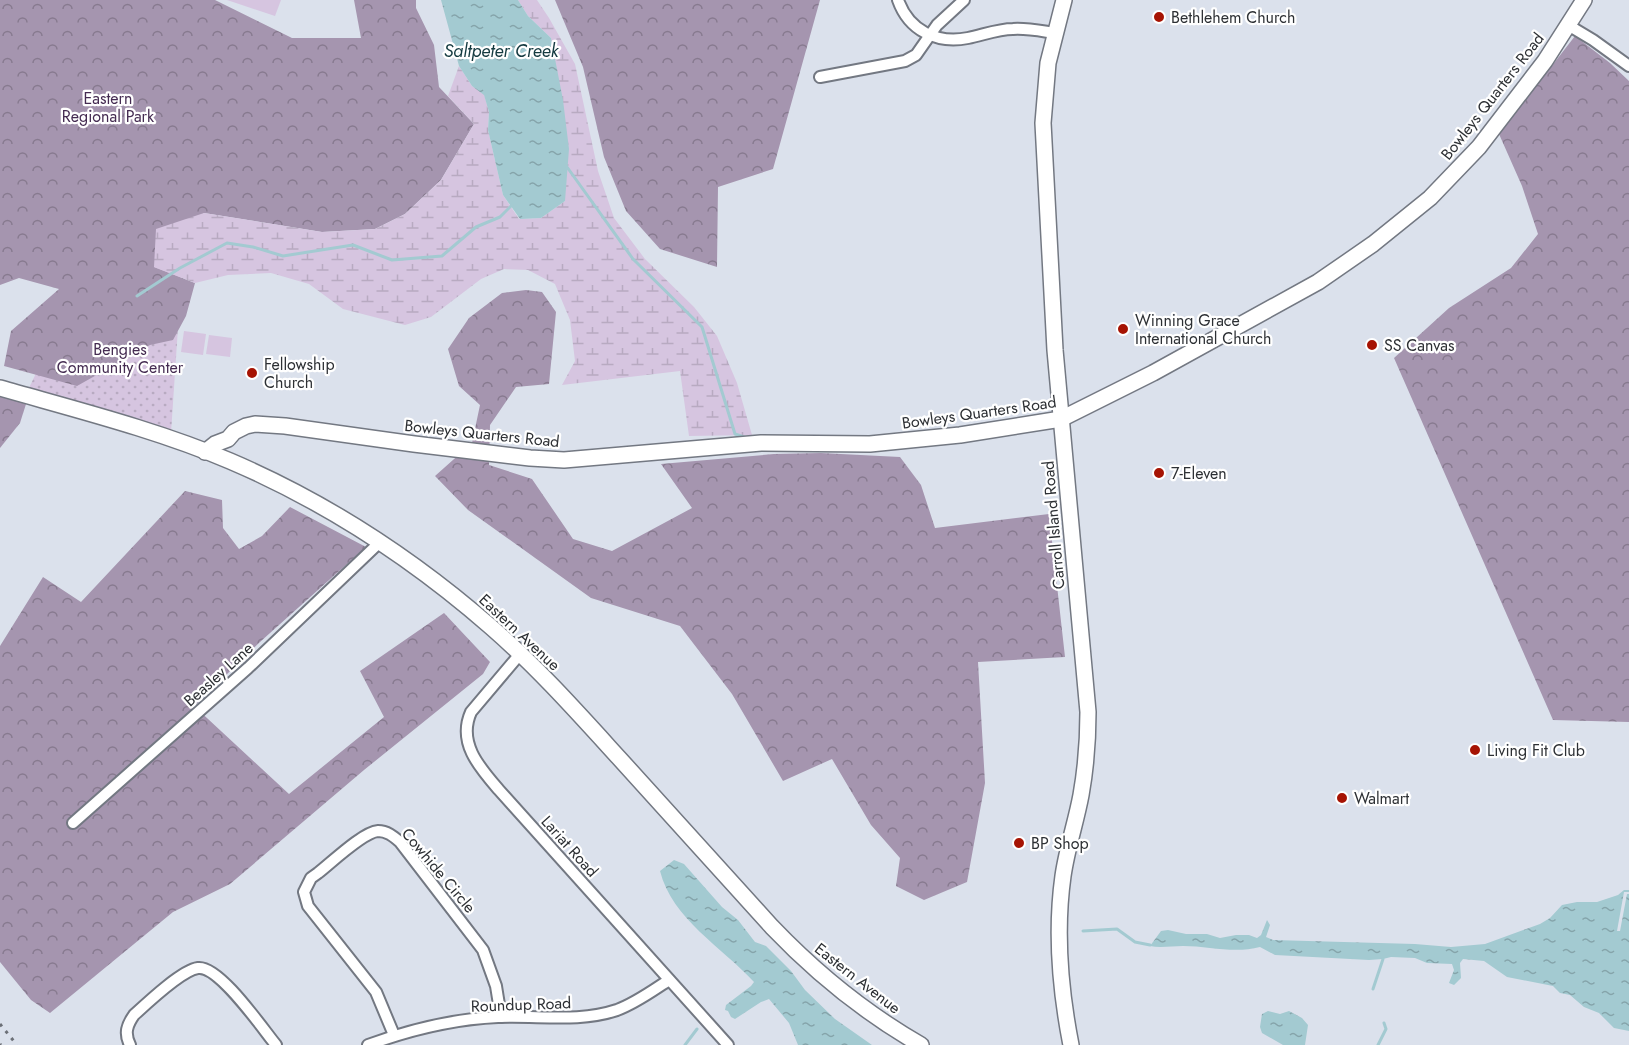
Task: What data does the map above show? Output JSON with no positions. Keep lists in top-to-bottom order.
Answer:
{
  "streets": {
    "street": [
      "Bowleys Quarters Road",
      "Carroll Island Road",
      "Eastern Avenue",
      "Beasley Lane",
      "Lariat Road",
      "Cowhide Circle",
      "Roundup Road"
    ]
  },
  "crossings": [
    ["Bowleys Quarters Road", "Carroll Island Road"],
    ["Bowleys Quarters Road", "Eastern Avenue"],
    ["Eastern Avenue", "Beasley Lane"],
    ["Eastern Avenue", "Lariat Road"],
    ["Lariat Road", "Roundup Road"],
    ["Cowhide Circle", "Roundup Road"]
  ],
  "water": ["Saltpeter Creek"],
  "parks": ["Eastern Regional Park", "Bengies Community Center"],
  "places": [
    "Bethlehem Church",
    "Winning Grace International Church",
    "SS Canvas",
    "Fellowship Church",
    "7-Eleven",
    "Living Fit Club",
    "Walmart",
    "BP Shop"
  ]
}
